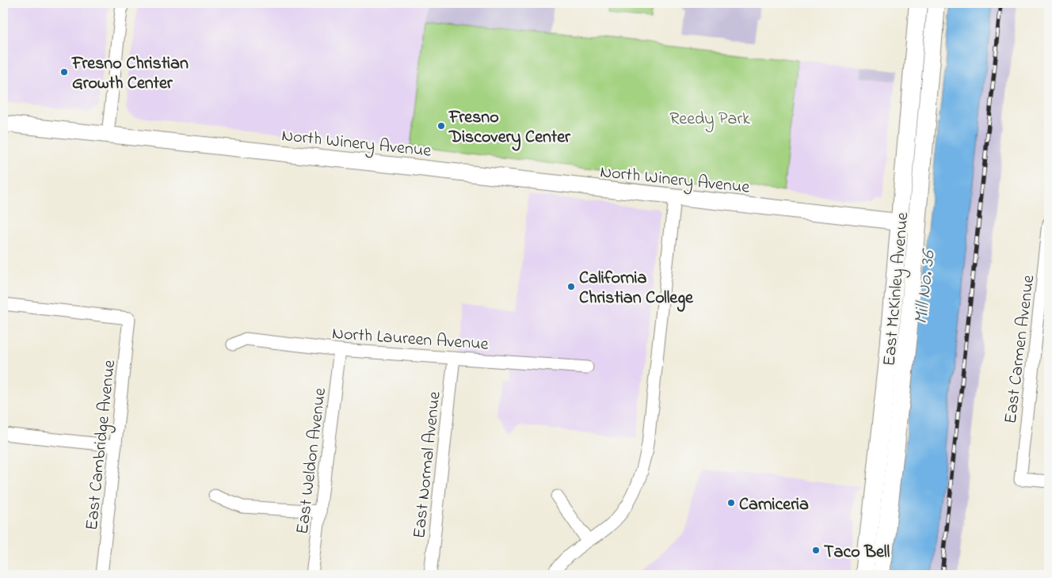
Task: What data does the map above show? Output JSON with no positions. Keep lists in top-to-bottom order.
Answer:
{
  "streets": {
    "main road": ["East McKinley Avenue"],
    "street": [
      "North Winery Avenue",
      "North Laureen Avenue",
      "East Carmen Avenue",
      "East Cambridge Avenue",
      "East Weldon Avenue",
      "East Normal Avenue"
    ]
  },
  "crossings": [
    ["North Winery Avenue", "East McKinley Avenue"],
    ["North Laureen Avenue", "East Weldon Avenue"],
    ["North Laureen Avenue", "East Normal Avenue"]
  ],
  "water": ["Mill No. 36"],
  "parks": ["Reedy Park"],
  "places": [
    "Fresno Christian Growth Center",
    "Fresno Discovery Center",
    "California Christian College",
    "Carniceria",
    "Taco Bell"
  ]
}
